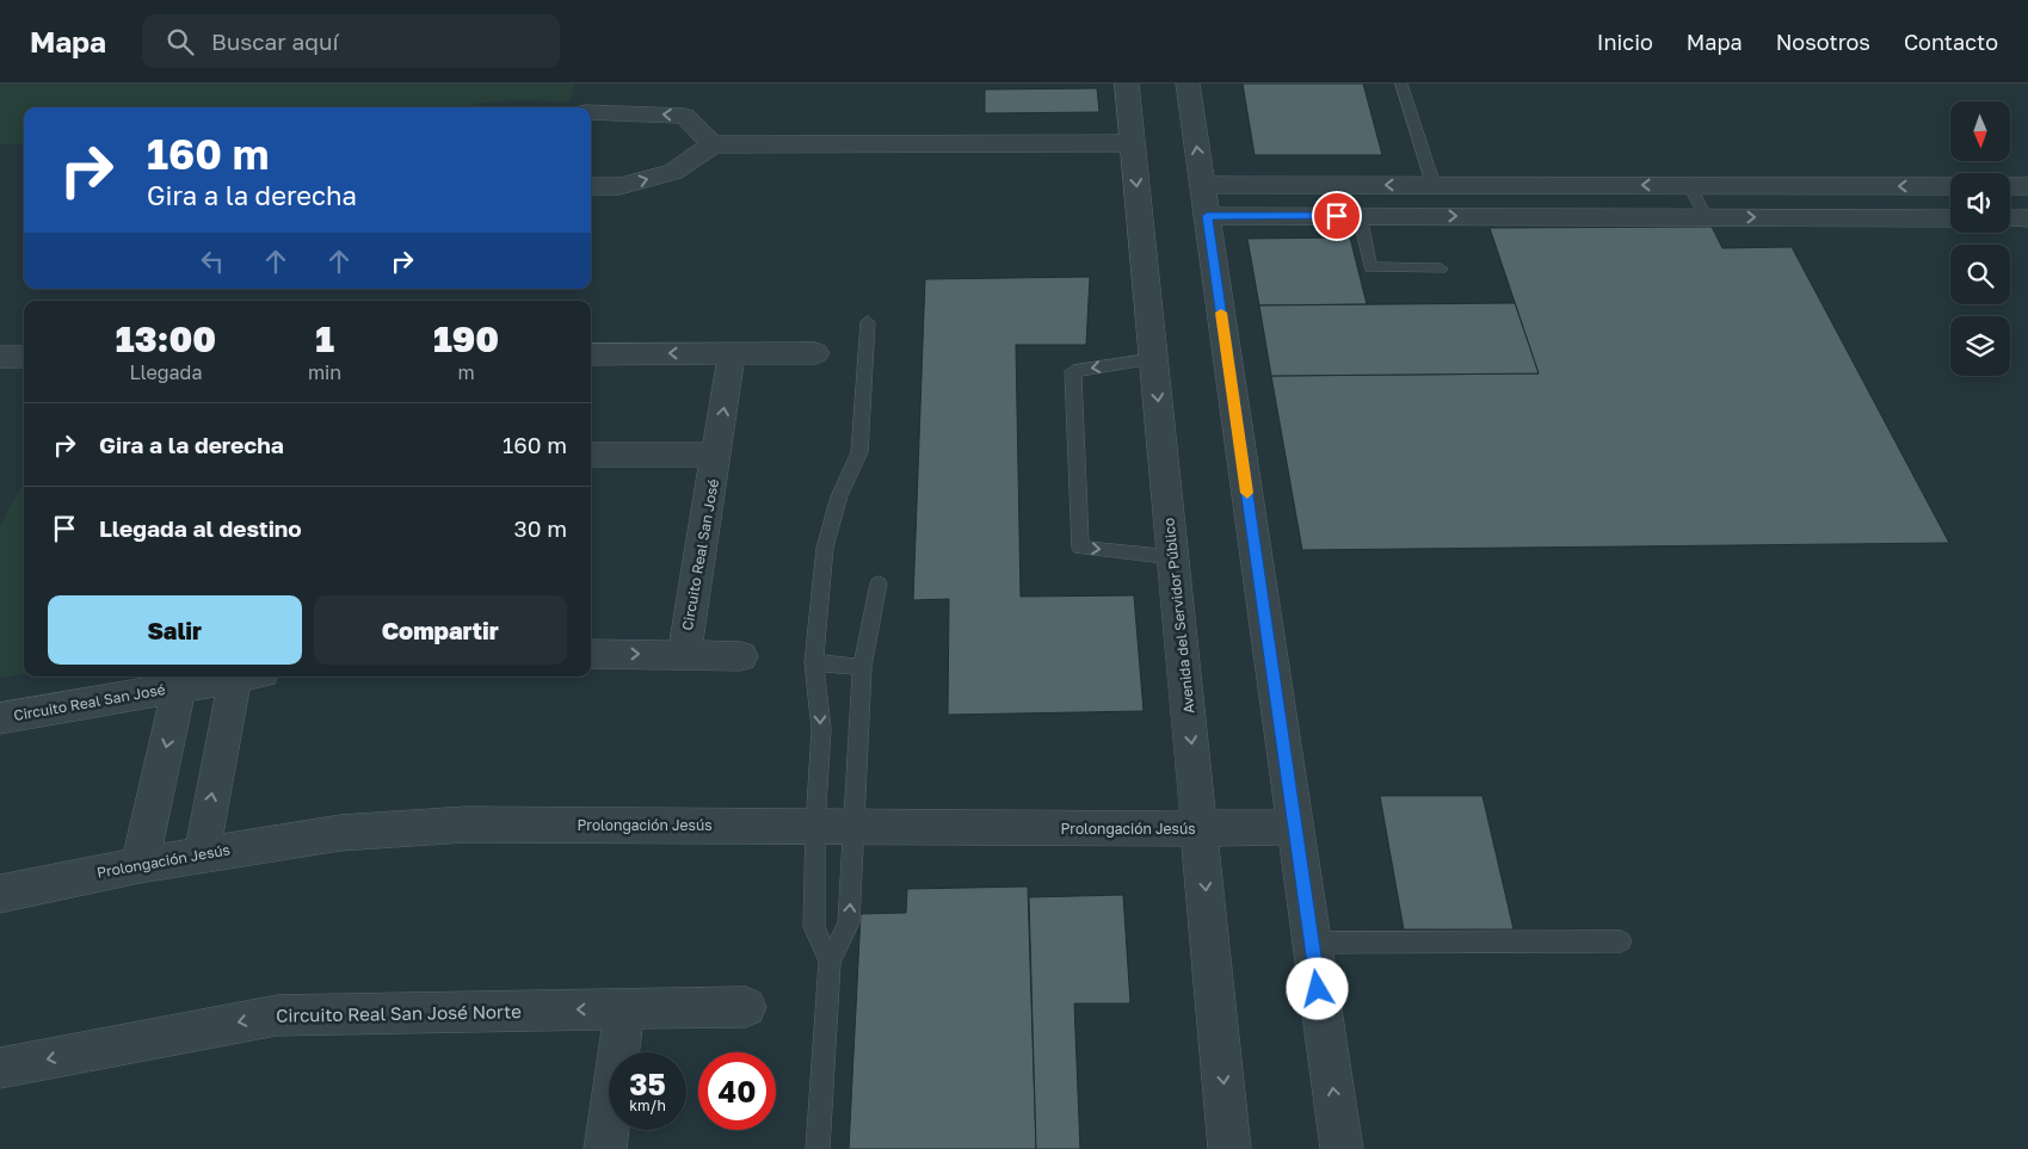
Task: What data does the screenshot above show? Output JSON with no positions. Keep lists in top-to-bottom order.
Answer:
{
  "streets": {
    "street": [
      "Circuito Real San José",
      "Avenida del Servidor Público",
      "Prolongación Jesús",
      "Circuito Real San José Norte"
    ]
  },
  "crossings": [
    ["Circuito Real San José", "Prolongación Jesús"],
    ["Avenida del Servidor Público", "Prolongación Jesús"]
  ],
  "one_way": ["Circuito Real San José Norte"],
  "north": "bottom",
  "page": {
    "header": "Mapa",
    "search": "Buscar aquí",
    "nav": [
      "Inicio",
      "Mapa",
      "Nosotros",
      "Contacto"
    ],
    "turn": ["160 m", "Gira a la derecha"],
    "eta": [
      "13:00",
      "Llegada",
      "1",
      "min",
      "190",
      "m"
    ],
    "list": [
      {
        "name": "Gira a la derecha",
        "value": "160 m"
      },
      {
        "name": "Llegada al destino",
        "value": "30 m"
      }
    ],
    "buttons": ["Salir", "Compartir"],
    "speed": "35 km/h",
    "limit": "40"
  }
}
